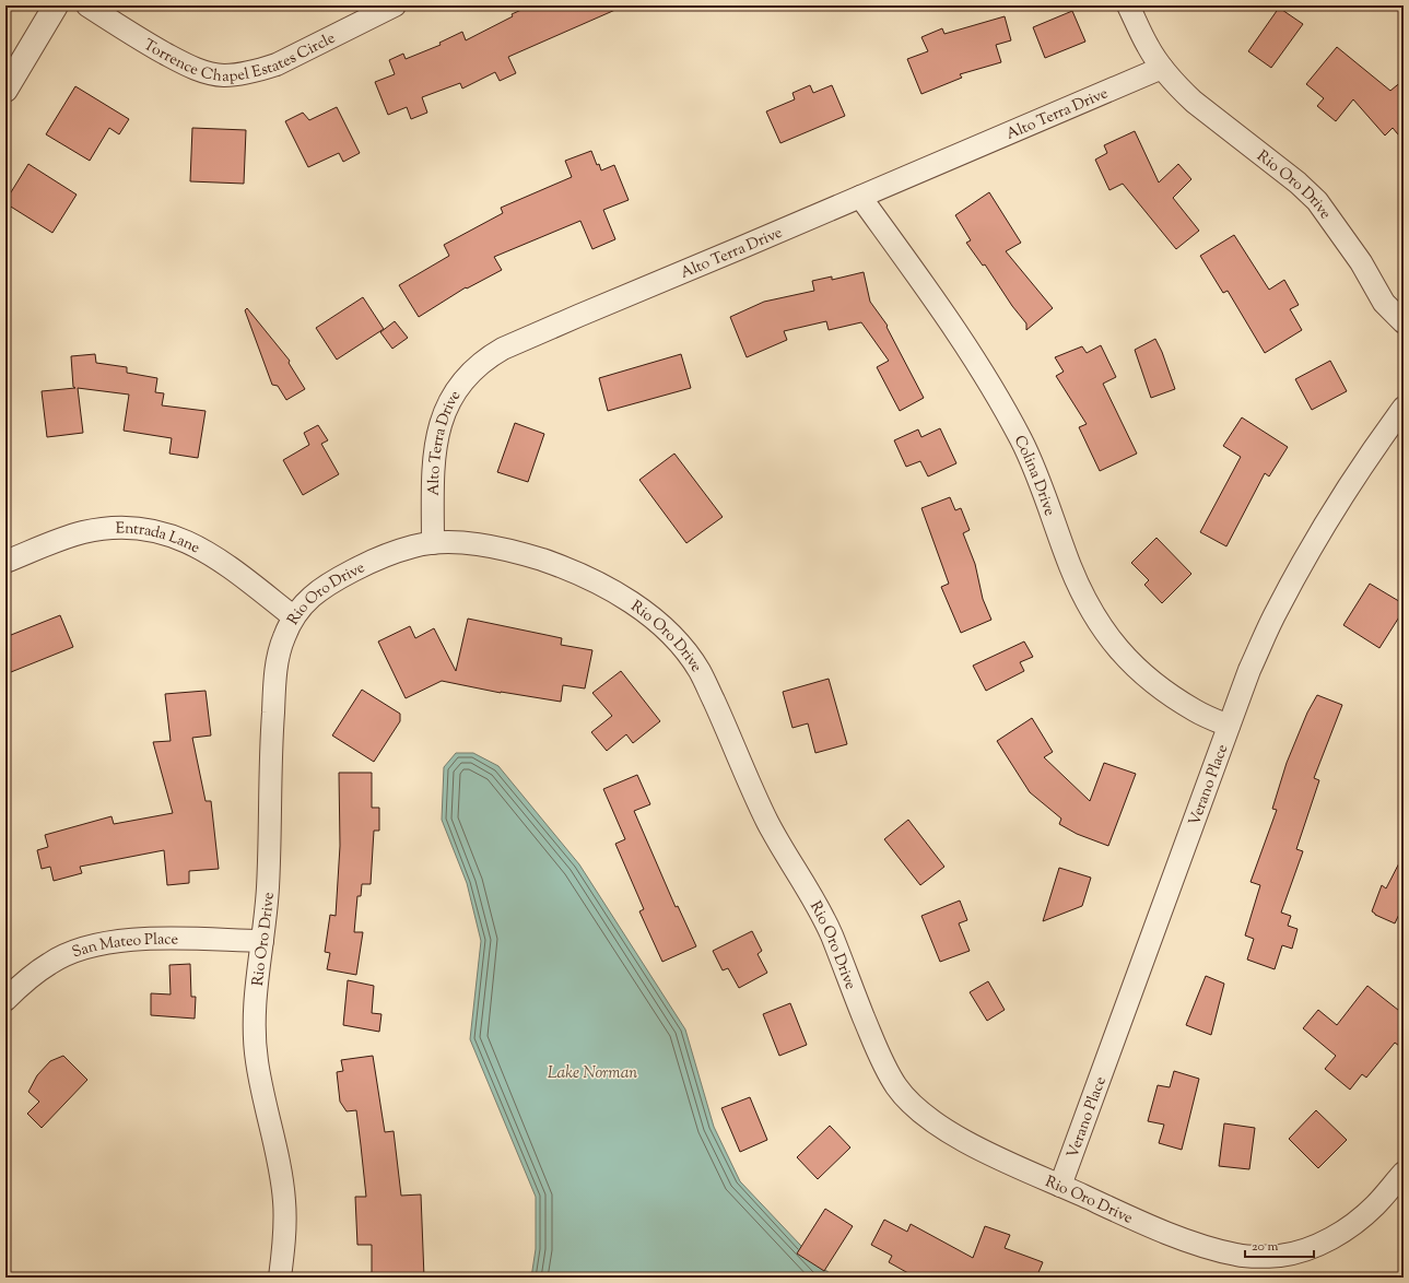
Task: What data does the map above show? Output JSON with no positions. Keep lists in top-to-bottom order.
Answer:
{
  "streets": {
    "street": [
      "Torrence Chapel Estates Circle",
      "Alto Terra Drive",
      "Rio Oro Drive",
      "Colina Drive",
      "Entrada Lane",
      "Verano Place",
      "San Mateo Place"
    ]
  },
  "crossings": [
    ["Alto Terra Drive", "Rio Oro Drive"],
    ["Alto Terra Drive", "Colina Drive"],
    ["Rio Oro Drive", "Entrada Lane"],
    ["Rio Oro Drive", "Verano Place"],
    ["Rio Oro Drive", "San Mateo Place"],
    ["Colina Drive", "Verano Place"]
  ],
  "water": ["Lake Norman"],
  "scale_bar": "20 m"
}
